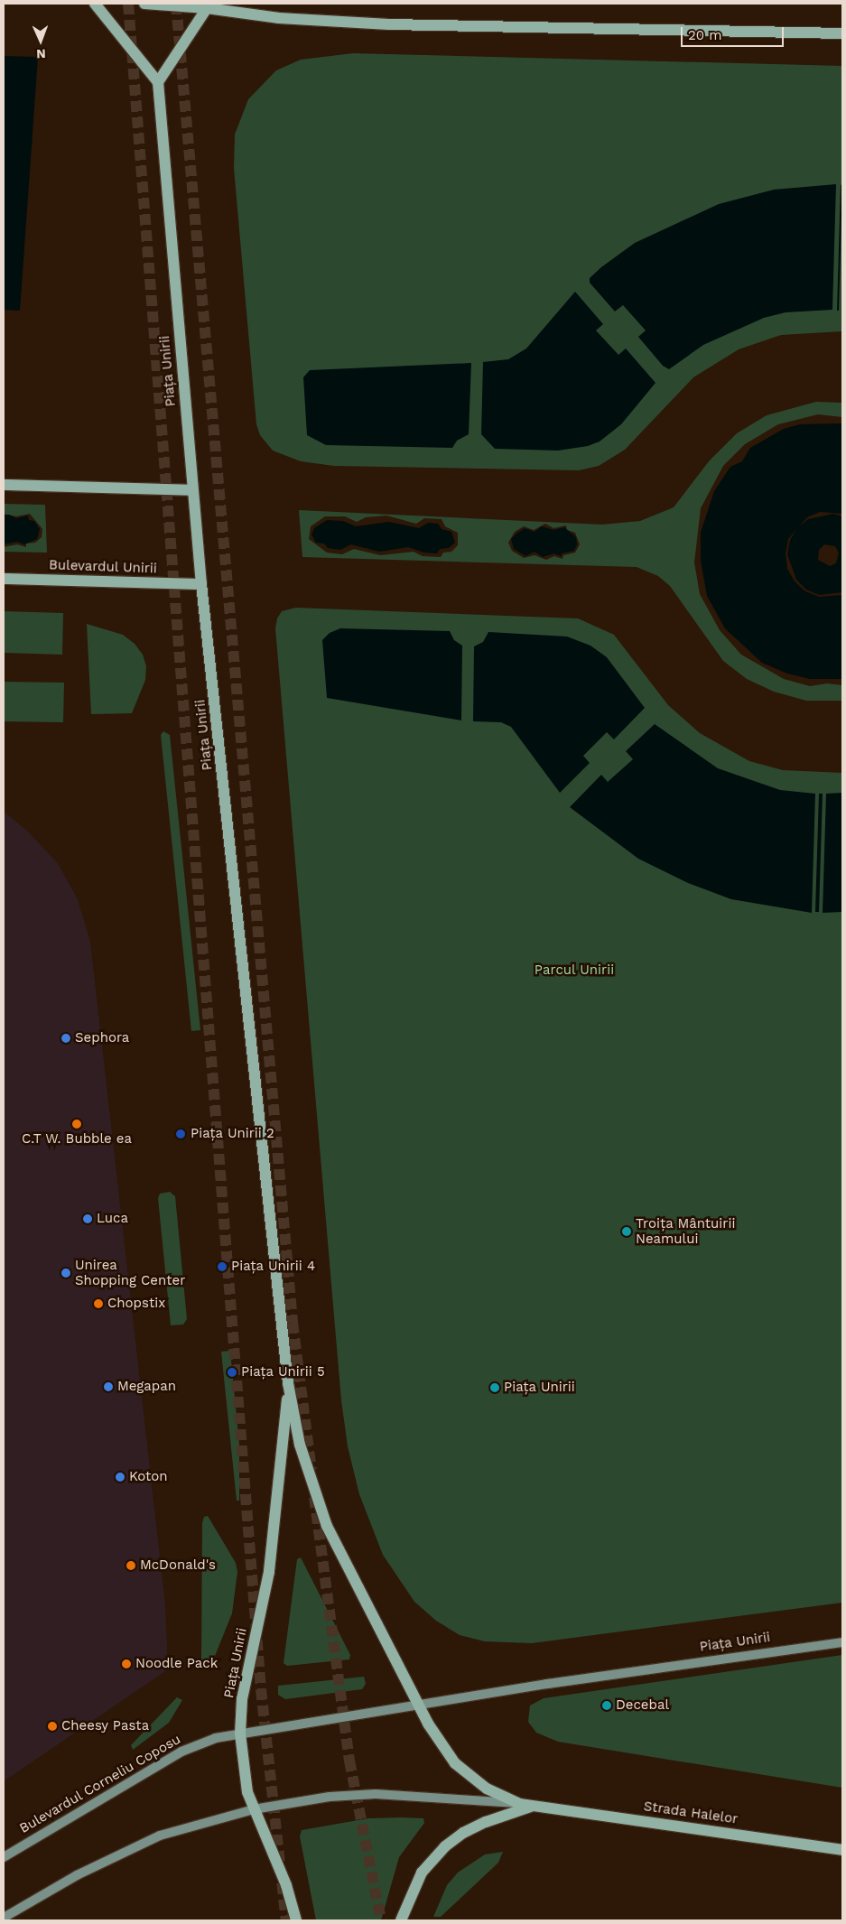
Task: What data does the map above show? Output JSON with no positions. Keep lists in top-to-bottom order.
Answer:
{
  "streets": {
    "main road": [
      "Piața Unirii",
      "Bulevardul Unirii",
      "Bulevardul Corneliu Coposu",
      "Strada Halelor"
    ]
  },
  "crossings": [
    ["Piața Unirii", "Bulevardul Unirii"],
    ["Piața Unirii", "Bulevardul Corneliu Coposu"],
    ["Piața Unirii", "Strada Halelor"]
  ],
  "parks": ["Parcul Unirii"],
  "places": [
    "Sephora",
    "C.T W. Bubble ea",
    "Piața Unirii 2",
    "Luca",
    "Troița Mântuirii Neamului",
    "Piața Unirii 4",
    "Unirea Shopping Center",
    "Chopstix",
    "Piața Unirii 5",
    "Megapan",
    "Piața Unirii",
    "Koton",
    "McDonald's",
    "Noodle Pack",
    "Decebal",
    "Cheesy Pasta"
  ],
  "scale_bar": "20 m",
  "north": "bottom"
}
